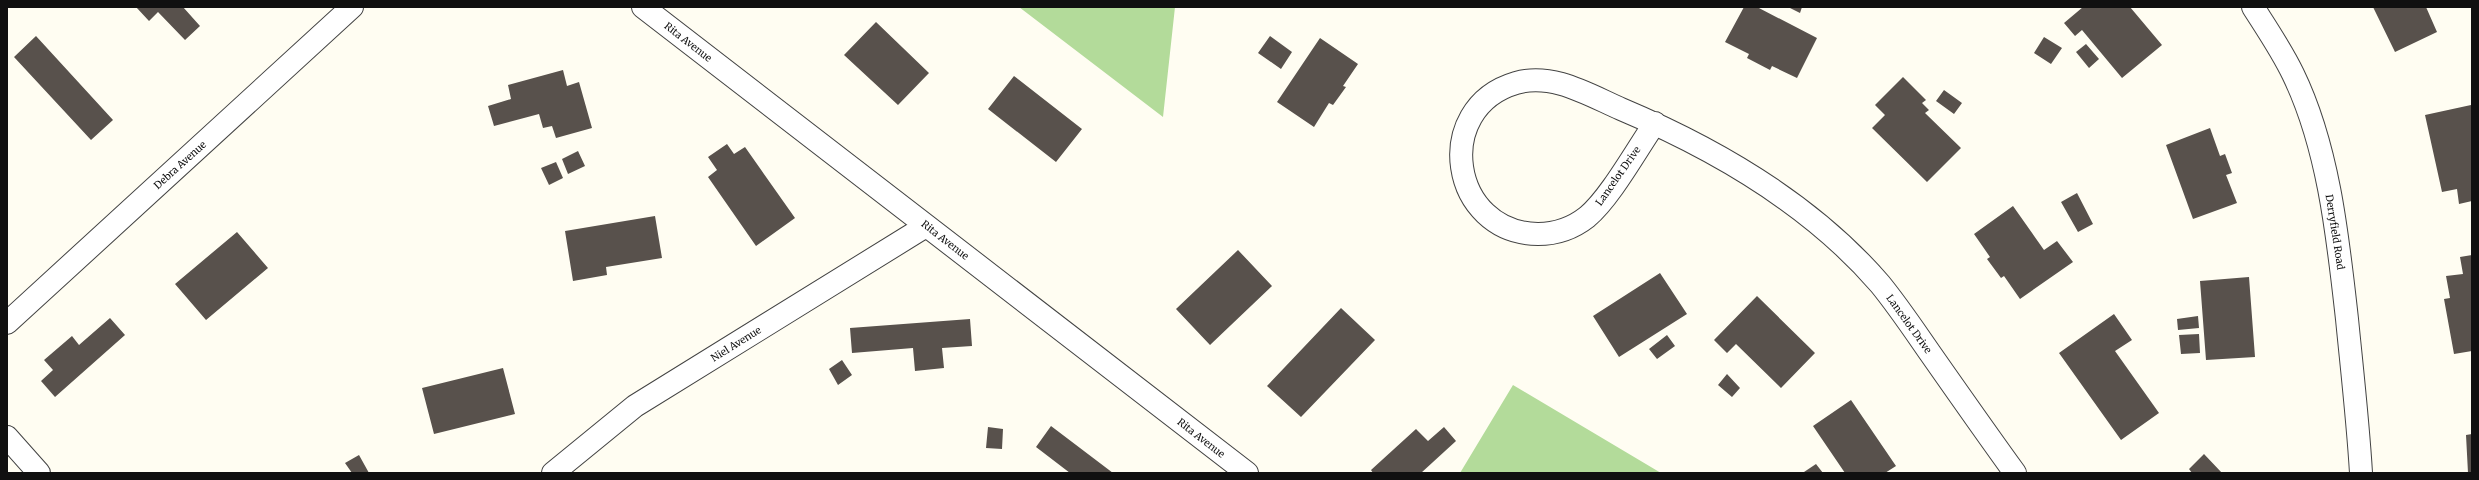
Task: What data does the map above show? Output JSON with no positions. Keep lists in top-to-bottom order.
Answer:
{
  "streets": {
    "street": [
      "Rita Avenue",
      "Debra Avenue",
      "Lancelot Drive",
      "Derryfield Road",
      "Niel Avenue"
    ]
  },
  "crossings": [
    ["Rita Avenue", "Niel Avenue"]
  ]
}
